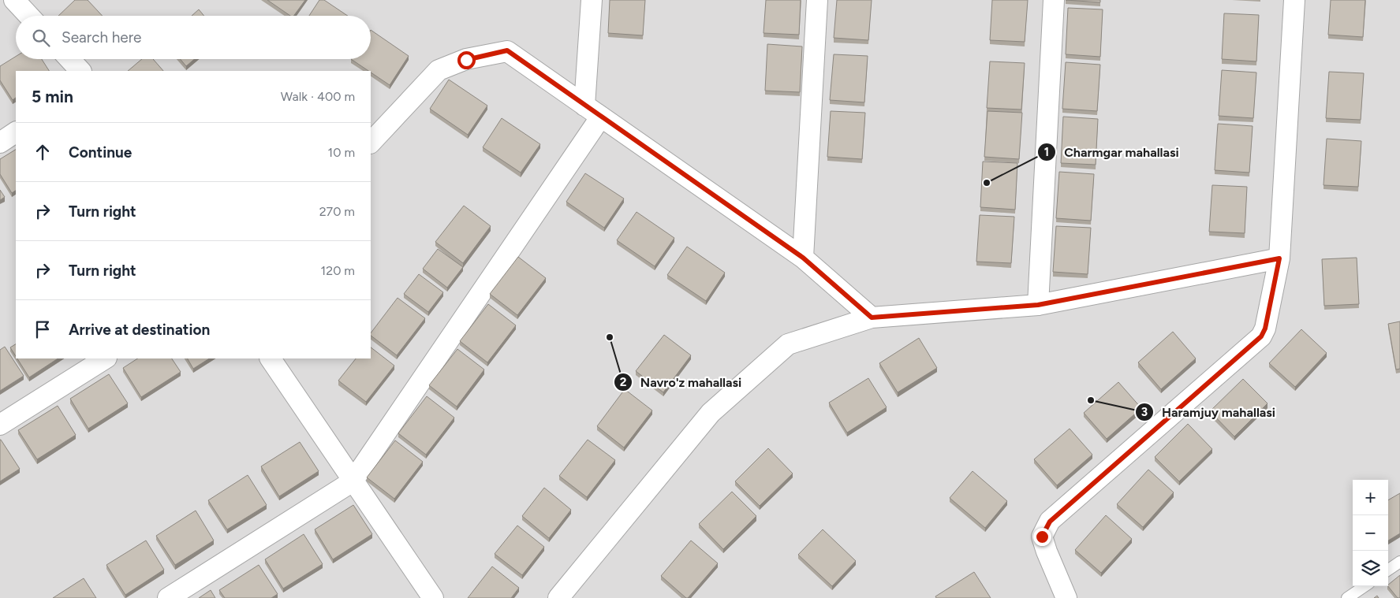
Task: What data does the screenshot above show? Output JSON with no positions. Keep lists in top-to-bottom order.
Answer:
{
  "places": ["Charmgar mahallasi", "Navro'z mahallasi", "Haramjuy mahallasi"],
  "page": {
    "search": "Search here",
    "heading": ["5 min", "Walk · 400 m"],
    "list": [
      ["Continue", "10 m"],
      ["Turn right", "270 m"],
      ["Turn right", "120 m"],
      "Arrive at destination"
    ],
    "map_buttons": ["+", "−"]
  }
}
